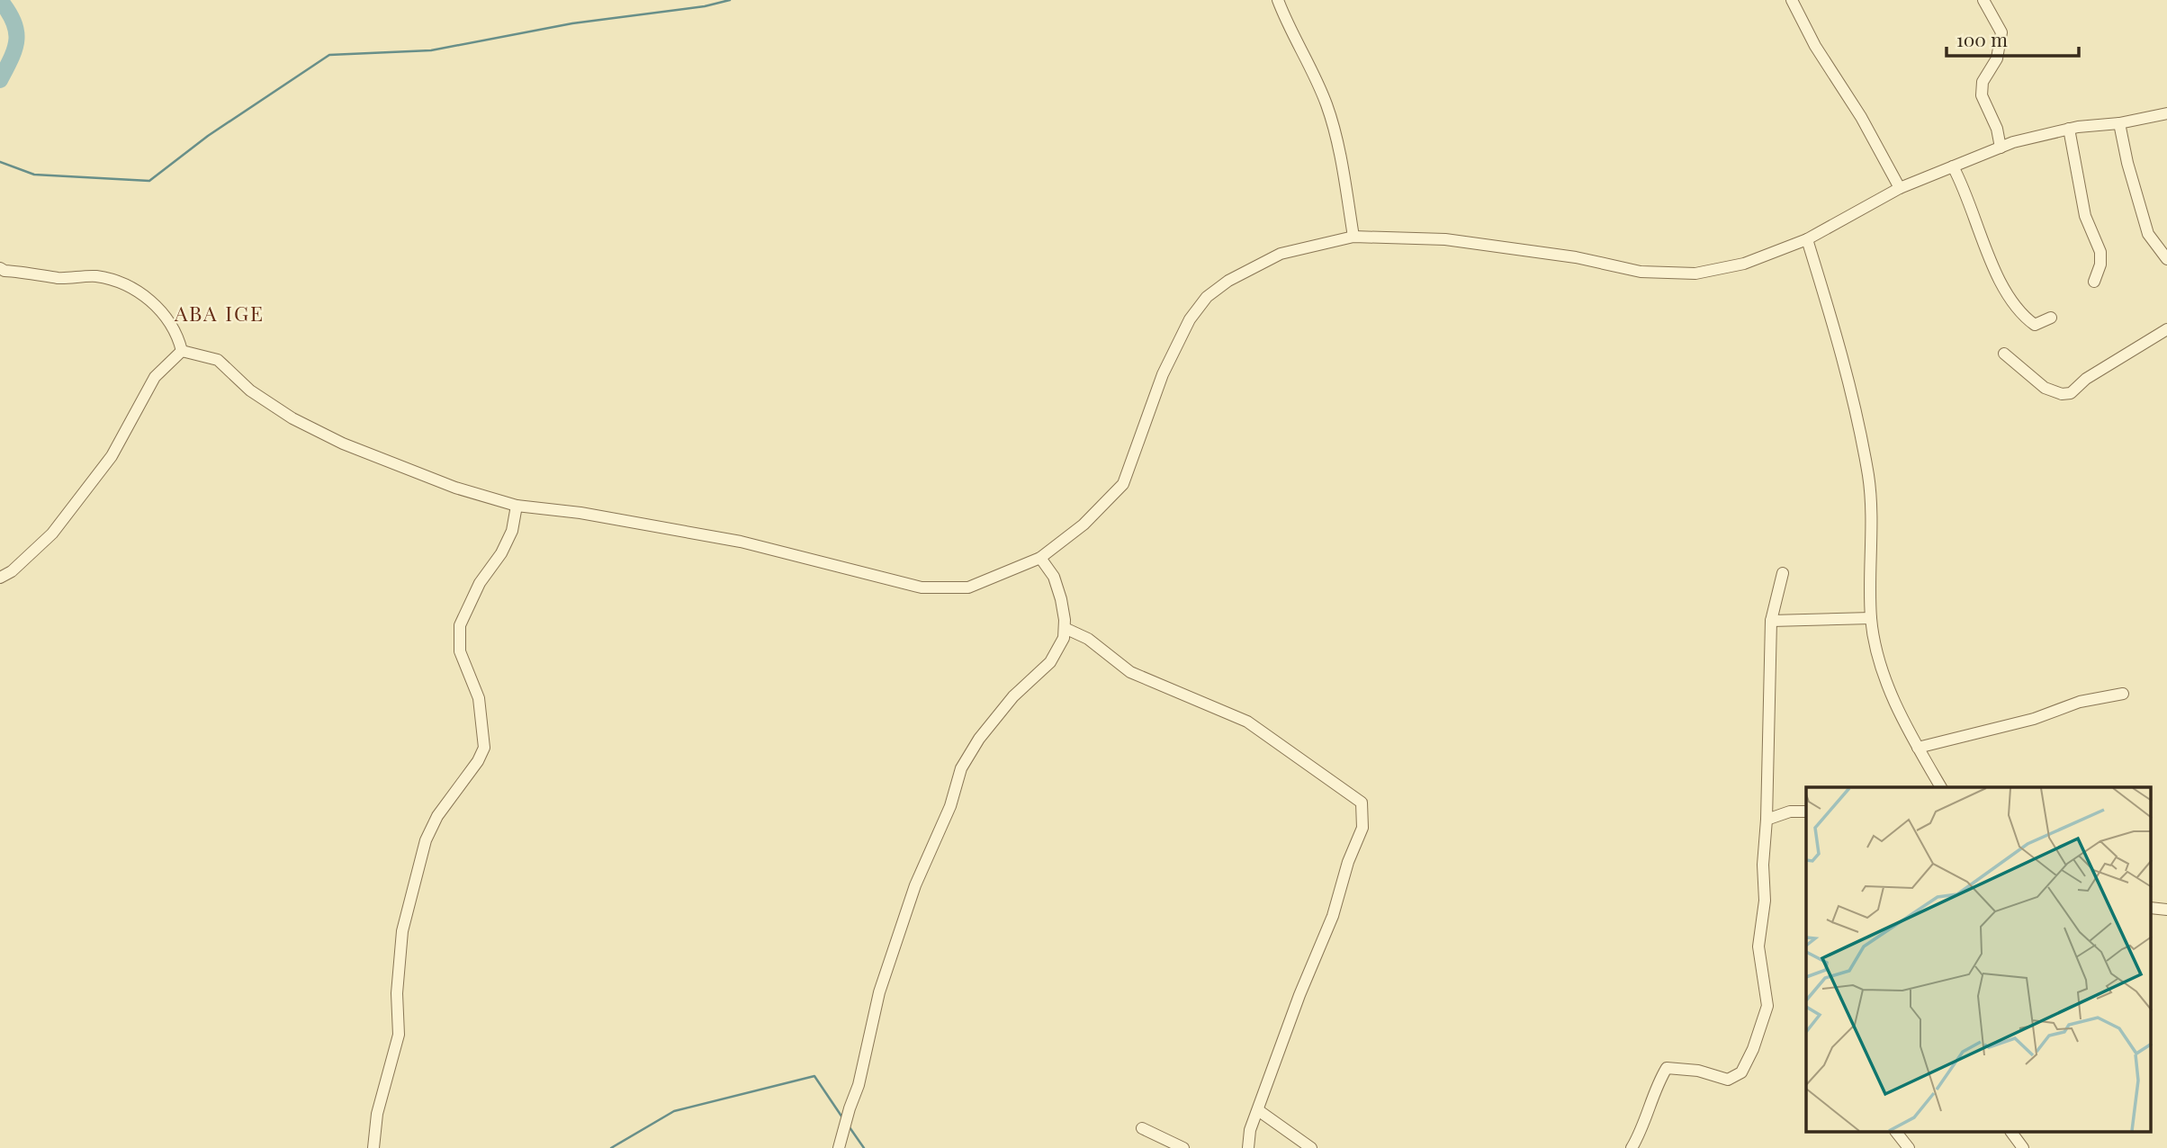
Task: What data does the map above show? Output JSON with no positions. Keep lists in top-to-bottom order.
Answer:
{
  "districts": ["ABA IGE"],
  "scale_bar": "100 m"
}
